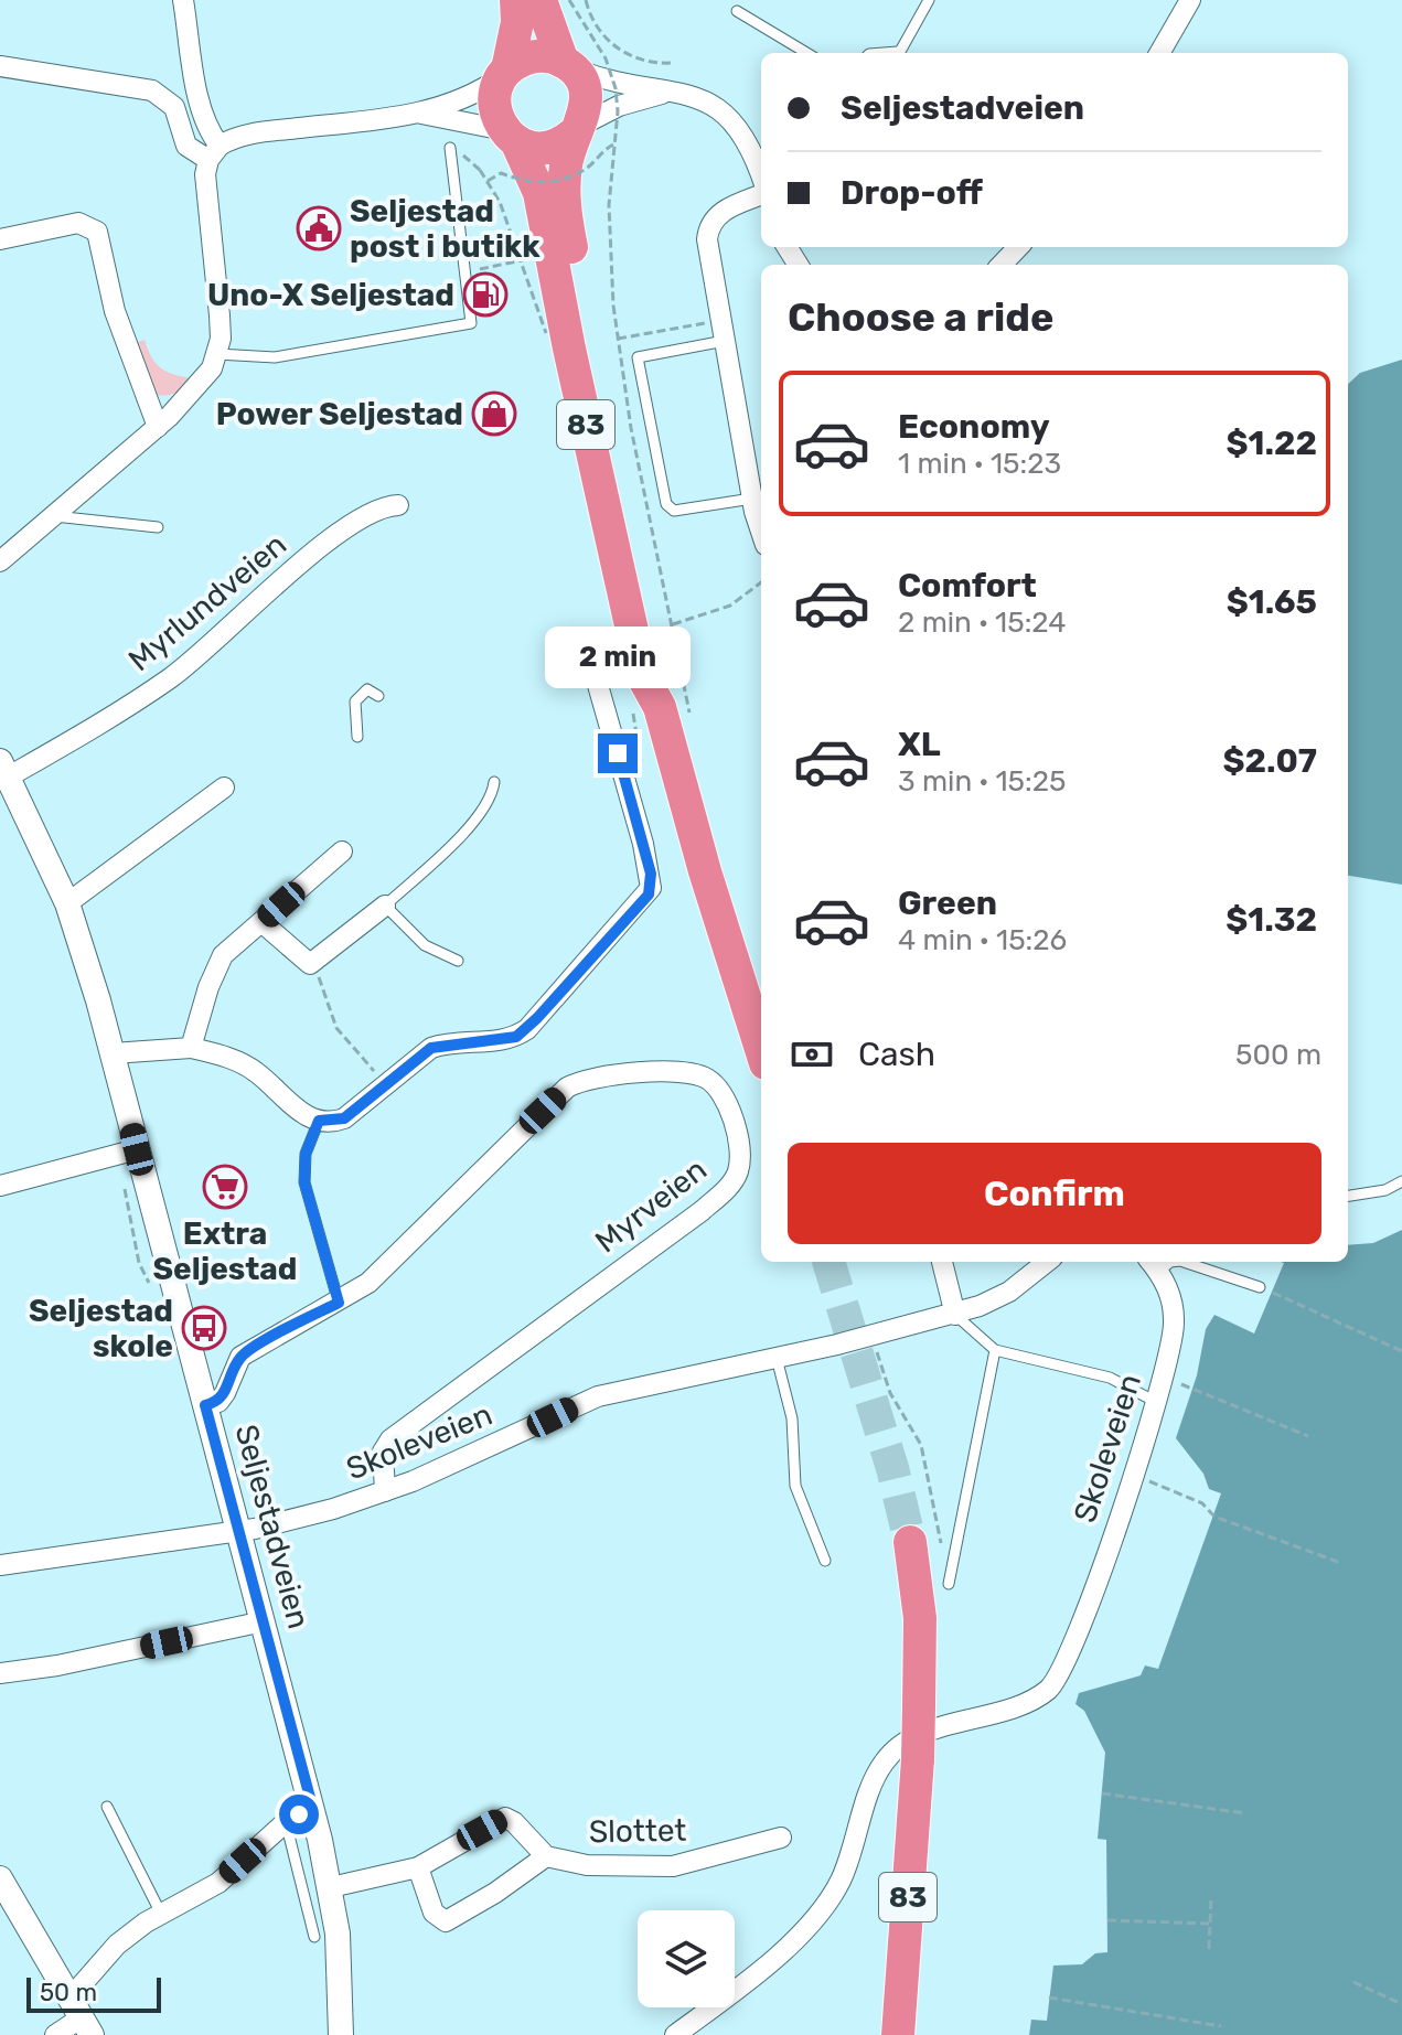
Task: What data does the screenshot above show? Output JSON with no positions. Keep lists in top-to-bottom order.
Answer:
{
  "streets": {
    "highway": ["83"],
    "street": [
      "Myrlundveien",
      "Myrveien",
      "Skoleveien",
      "Seljestadveien",
      "Slottet"
    ]
  },
  "crossings": [
    ["83", "Skoleveien"],
    ["Myrlundveien", "Seljestadveien"],
    ["Myrveien", "Skoleveien"],
    ["Myrveien", "Seljestadveien"],
    ["Skoleveien", "Seljestadveien"],
    ["Seljestadveien", "Slottet"]
  ],
  "places": {
    "public building": ["Seljestad post i butikk"],
    "fuel station": ["Uno-X Seljestad"],
    "shop": ["Power Seljestad"],
    "supermarket": ["Extra Seljestad"],
    "bus stop": ["Seljestad skole"]
  },
  "scale_bar": "50 m",
  "page": {
    "banner": ["Seljestadveien", "Drop-off"],
    "heading": "Choose a ride",
    "list": [
      {
        "name": "Economy",
        "note": "1 min · 15:23",
        "value": "$1.22"
      },
      {
        "name": "Comfort",
        "note": "2 min · 15:24",
        "value": "$1.65"
      },
      {
        "name": "XL",
        "note": "3 min · 15:25",
        "value": "$2.07"
      },
      {
        "name": "Green",
        "note": "4 min · 15:26",
        "value": "$1.32"
      }
    ],
    "bubble": "2 min",
    "pay": ["Cash", "500 m"],
    "buttons": "Confirm",
    "scale": "50 m"
  }
}
